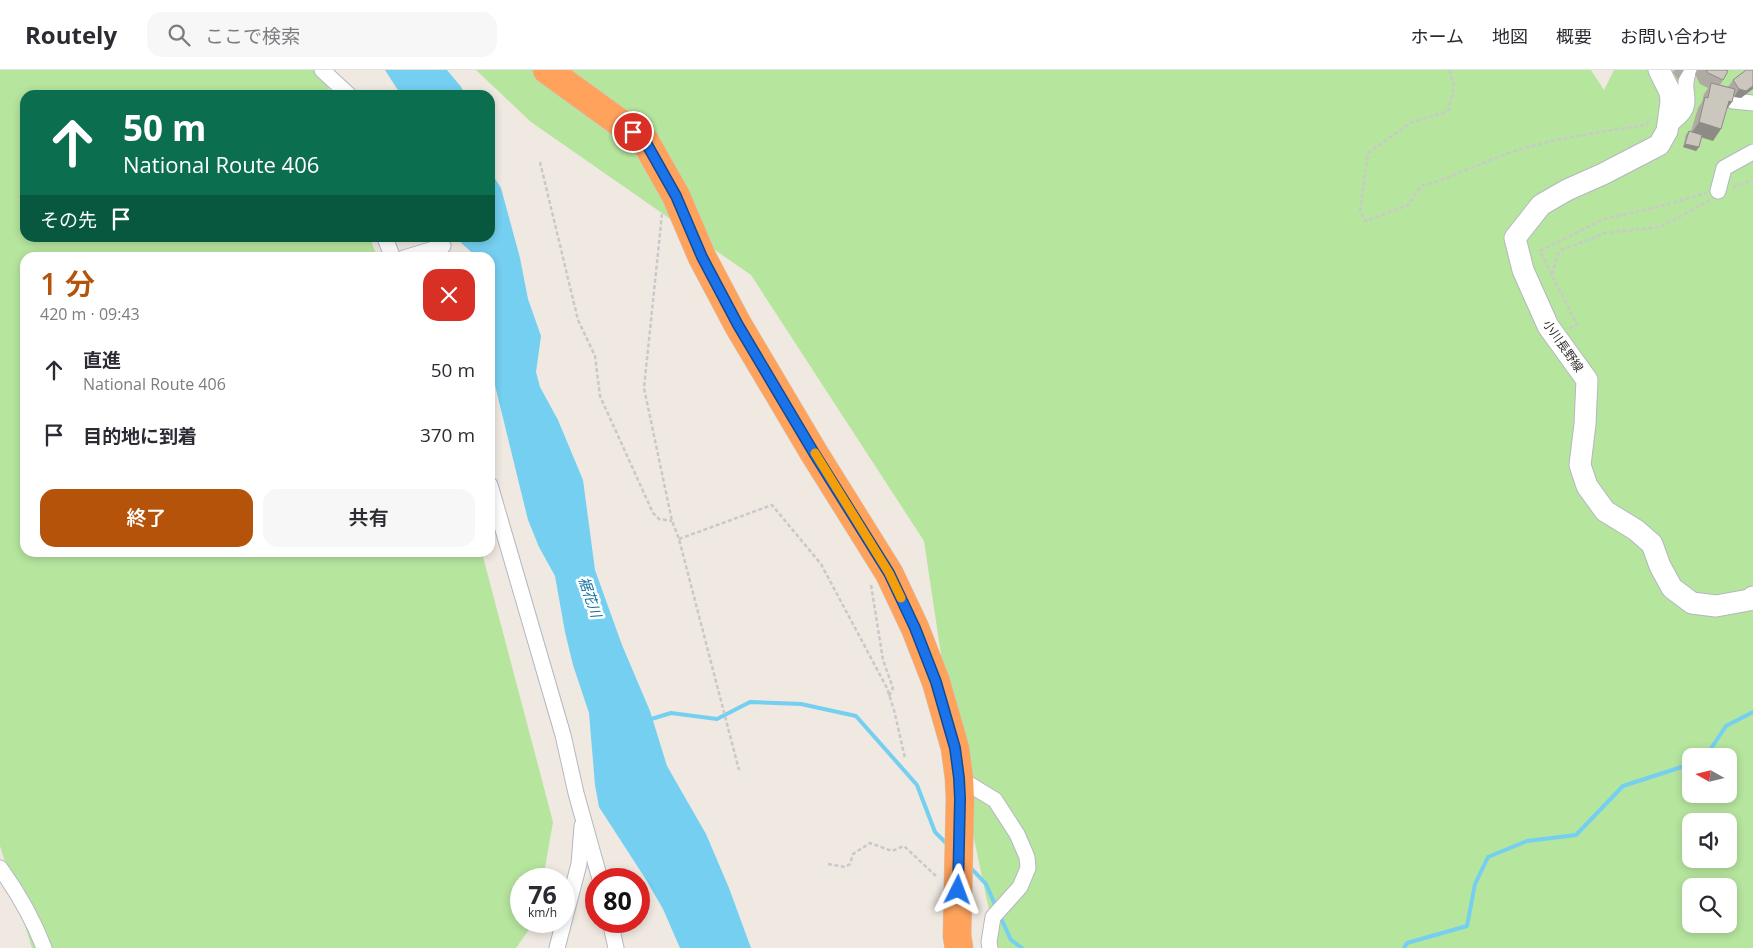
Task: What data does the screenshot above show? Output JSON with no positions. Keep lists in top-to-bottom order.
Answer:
{
  "streets": {
    "main road": ["小川長野線"]
  },
  "water": ["裾花川"],
  "north": "left",
  "page": {
    "header": "Routely",
    "search": "ここで検索",
    "nav": [
      "ホーム",
      "地図",
      "概要",
      "お問い合わせ"
    ],
    "turn": ["50 m", "National Route 406"],
    "then": "その先",
    "heading": ["1 分", "420 m · 09:43"],
    "list": [
      {
        "name": "直進",
        "note": "National Route 406",
        "value": "50 m"
      },
      {
        "name": "目的地に到着",
        "value": "370 m"
      }
    ],
    "buttons": ["終了", "共有"],
    "speed": "76 km/h",
    "limit": "80"
  }
}
